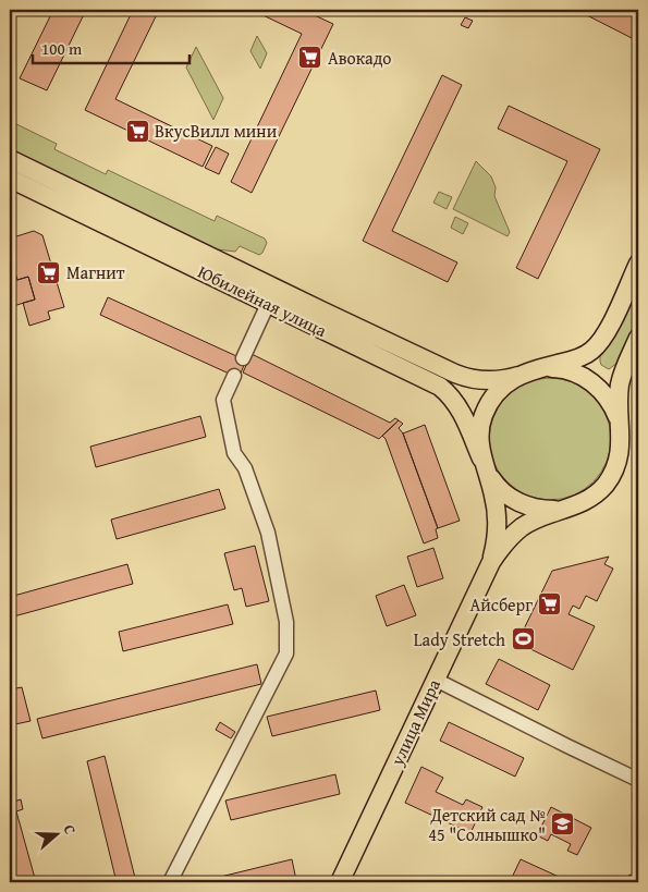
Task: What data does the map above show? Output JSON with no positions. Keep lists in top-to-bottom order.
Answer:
{
  "streets": {
    "main road": ["Юбилейная улица", "улица Мира"]
  },
  "crossings": [
    ["Юбилейная улица", "улица Мира"]
  ],
  "places": {
    "supermarket": [
      "Авокадо",
      "ВкусВилл мини",
      "Магнит",
      "Айсберг"
    ],
    "sports": ["Lady Stretch"],
    "school or university": ["Детский сад № 45 \"Солнышко\""]
  },
  "scale_bar": "100 m",
  "north": "right"
}
